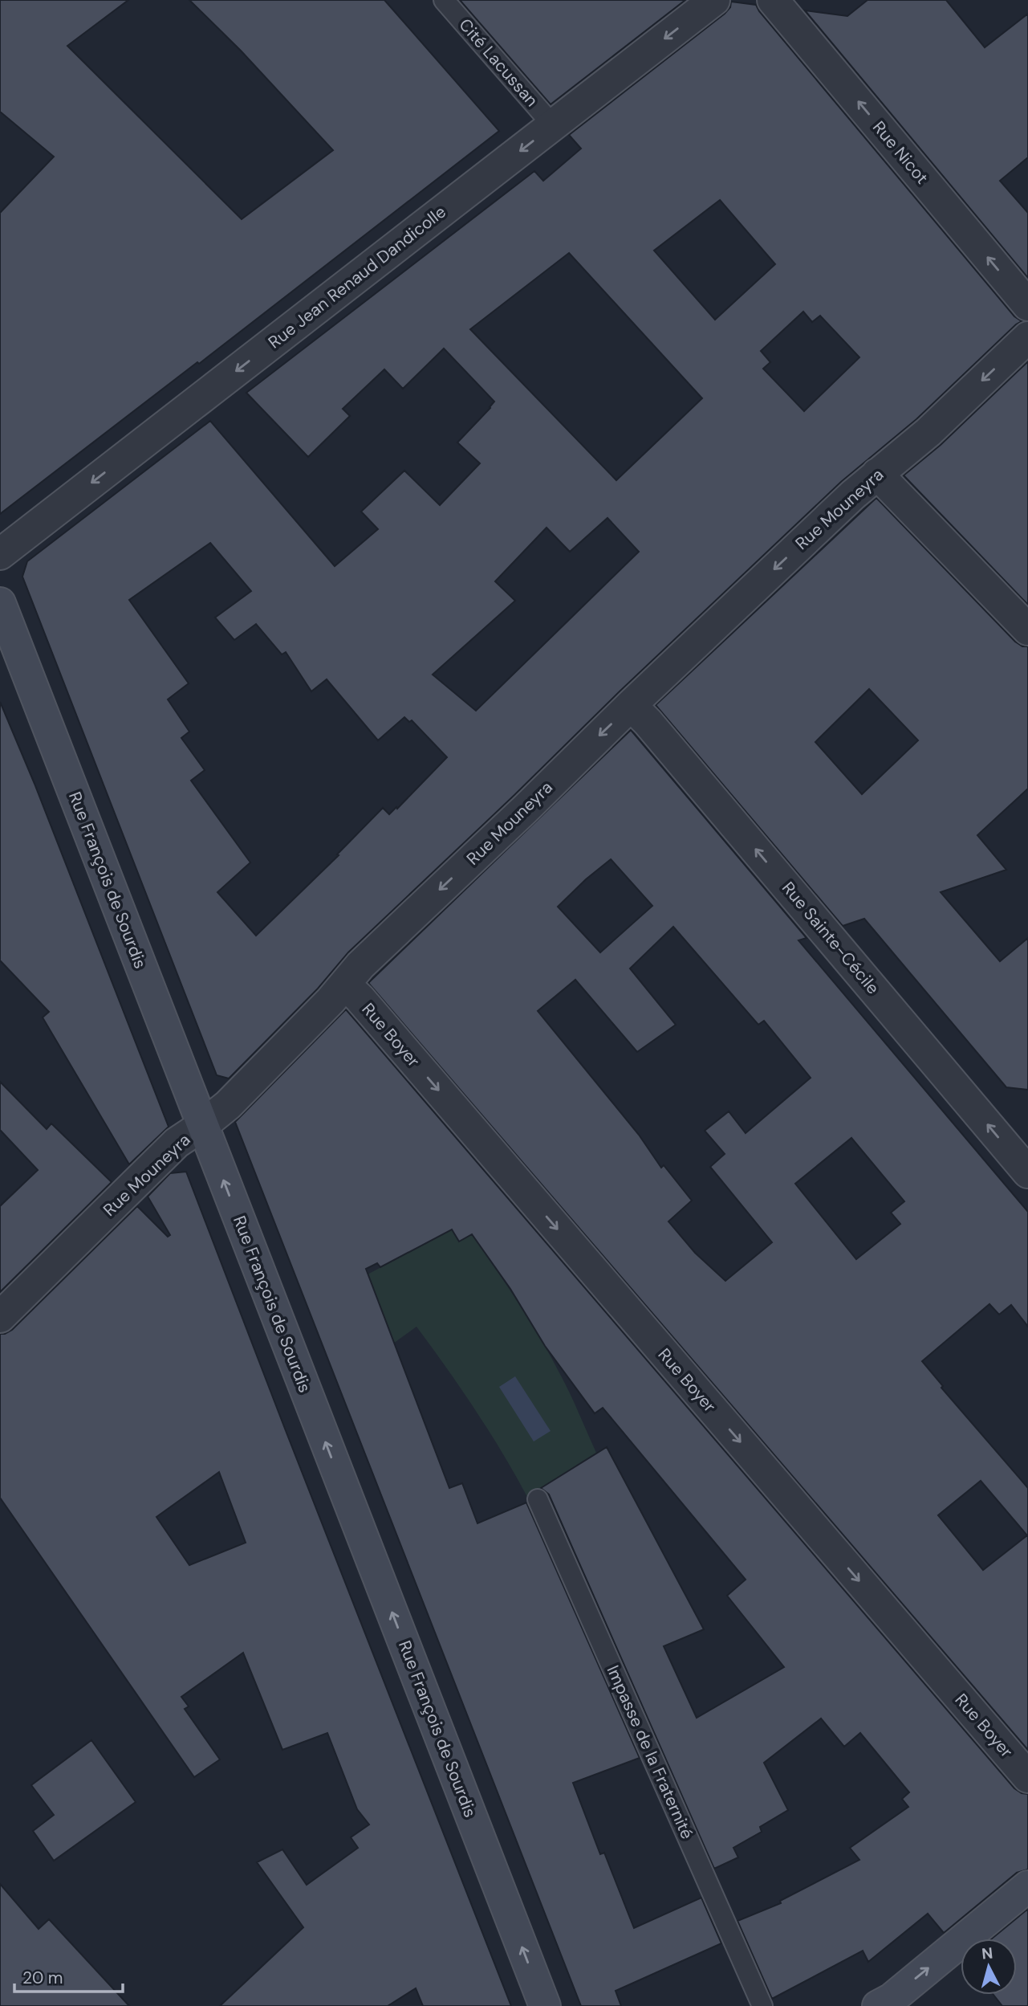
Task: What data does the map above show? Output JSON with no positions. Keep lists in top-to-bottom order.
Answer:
{
  "streets": {
    "street": [
      "Rue Nicot",
      "Rue Jean Renaud Dandicolle",
      "Rue Mouneyra",
      "Rue François de Sourdis",
      "Rue Sainte-Cécile",
      "Rue Boyer"
    ],
    "lane": ["Cité Lacussan", "Impasse de la Fraternité"]
  },
  "crossings": [
    ["Cité Lacussan", "Rue Jean Renaud Dandicolle"],
    ["Rue Mouneyra", "Rue François de Sourdis"],
    ["Rue Mouneyra", "Rue Sainte-Cécile"],
    ["Rue Mouneyra", "Rue Boyer"]
  ],
  "one_way": [
    "Rue Nicot",
    "Rue Jean Renaud Dandicolle",
    "Rue Mouneyra",
    "Rue François de Sourdis",
    "Rue Sainte-Cécile",
    "Rue Boyer"
  ],
  "scale_bar": "20 m",
  "north": "top"
}
